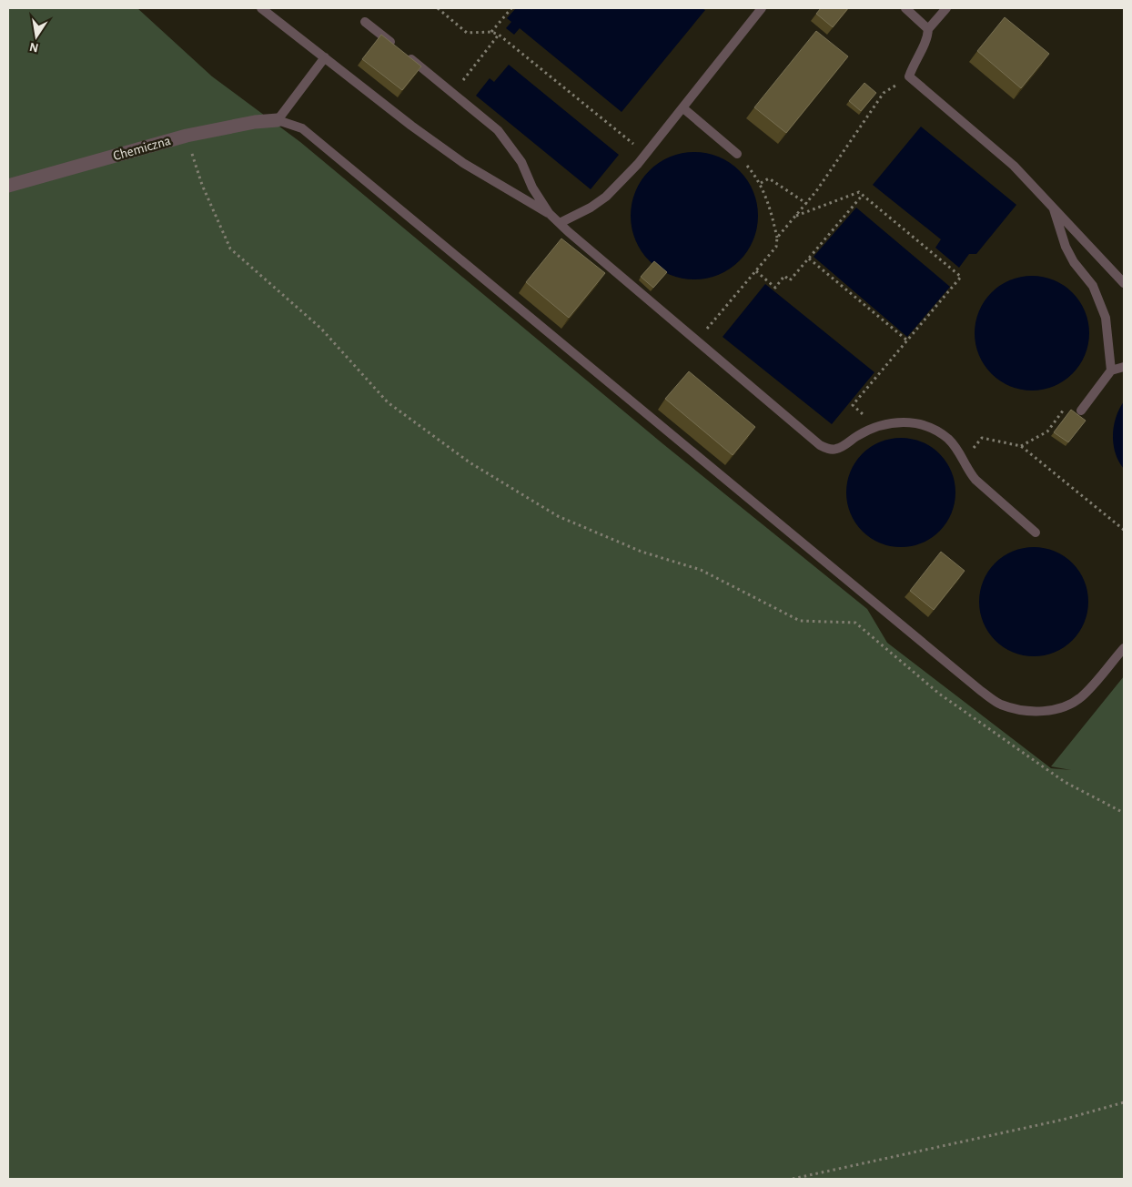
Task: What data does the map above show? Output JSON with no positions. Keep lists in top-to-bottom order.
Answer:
{
  "streets": {
    "street": ["Chemiczna"]
  },
  "north": "bottom"
}
